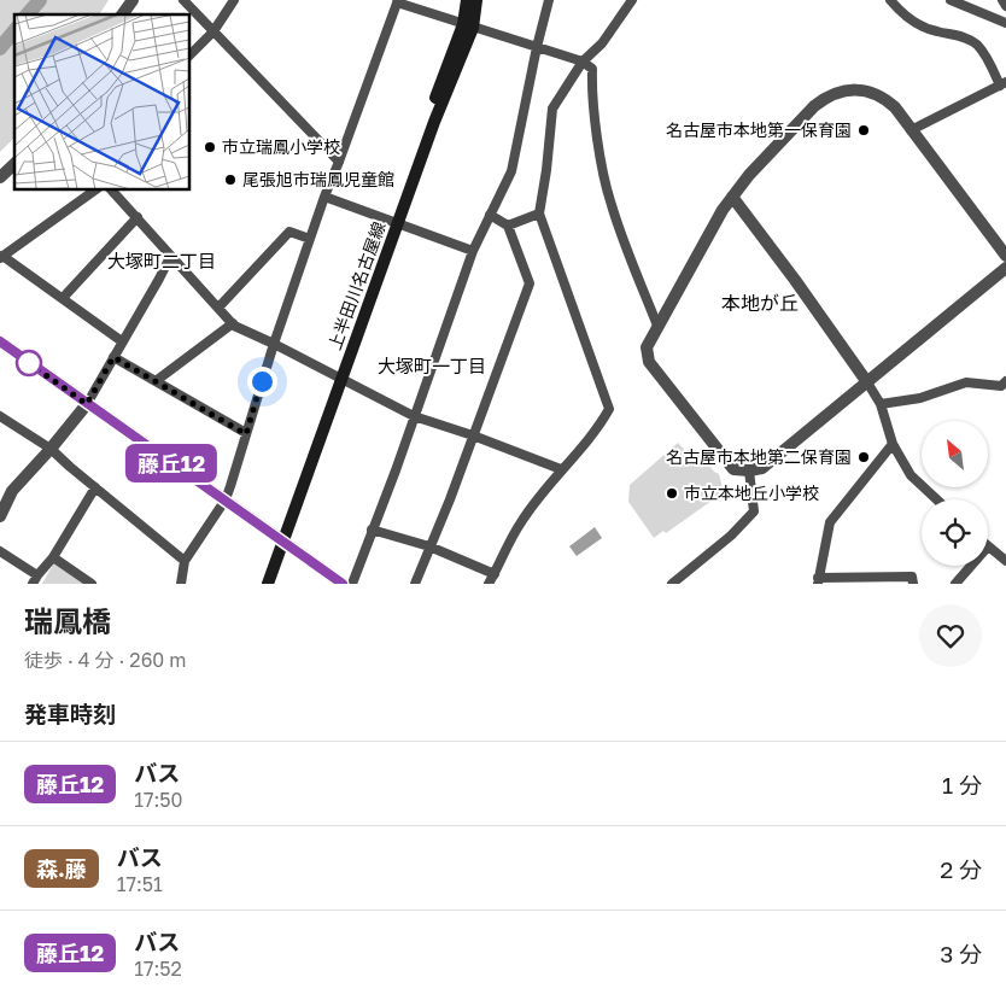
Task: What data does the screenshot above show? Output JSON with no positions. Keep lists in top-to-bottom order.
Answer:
{
  "streets": {
    "main road": ["上半田川名古屋線"]
  },
  "districts": ["大塚町二丁目", "本地が丘", "大塚町一丁目"],
  "places": [
    "名古屋市本地第一保育園",
    "市立瑞鳳小学校",
    "尾張旭市瑞鳳児童館",
    "名古屋市本地第二保育園",
    "市立本地丘小学校"
  ],
  "lines": ["bus line 藤丘12"],
  "north": "top left",
  "page": {
    "on_map": "藤丘12",
    "heading": [
      ["瑞鳳橋", "徒歩 · 4 分 · 260 m"],
      "発車時刻"
    ],
    "list": [
      {
        "mark": "藤丘12",
        "name": "バス",
        "note": "17:50",
        "value": "1 分"
      },
      {
        "mark": "森.藤",
        "name": "バス",
        "note": "17:51",
        "value": "2 分"
      },
      {
        "mark": "藤丘12",
        "name": "バス",
        "note": "17:52",
        "value": "3 分"
      }
    ]
  }
}
